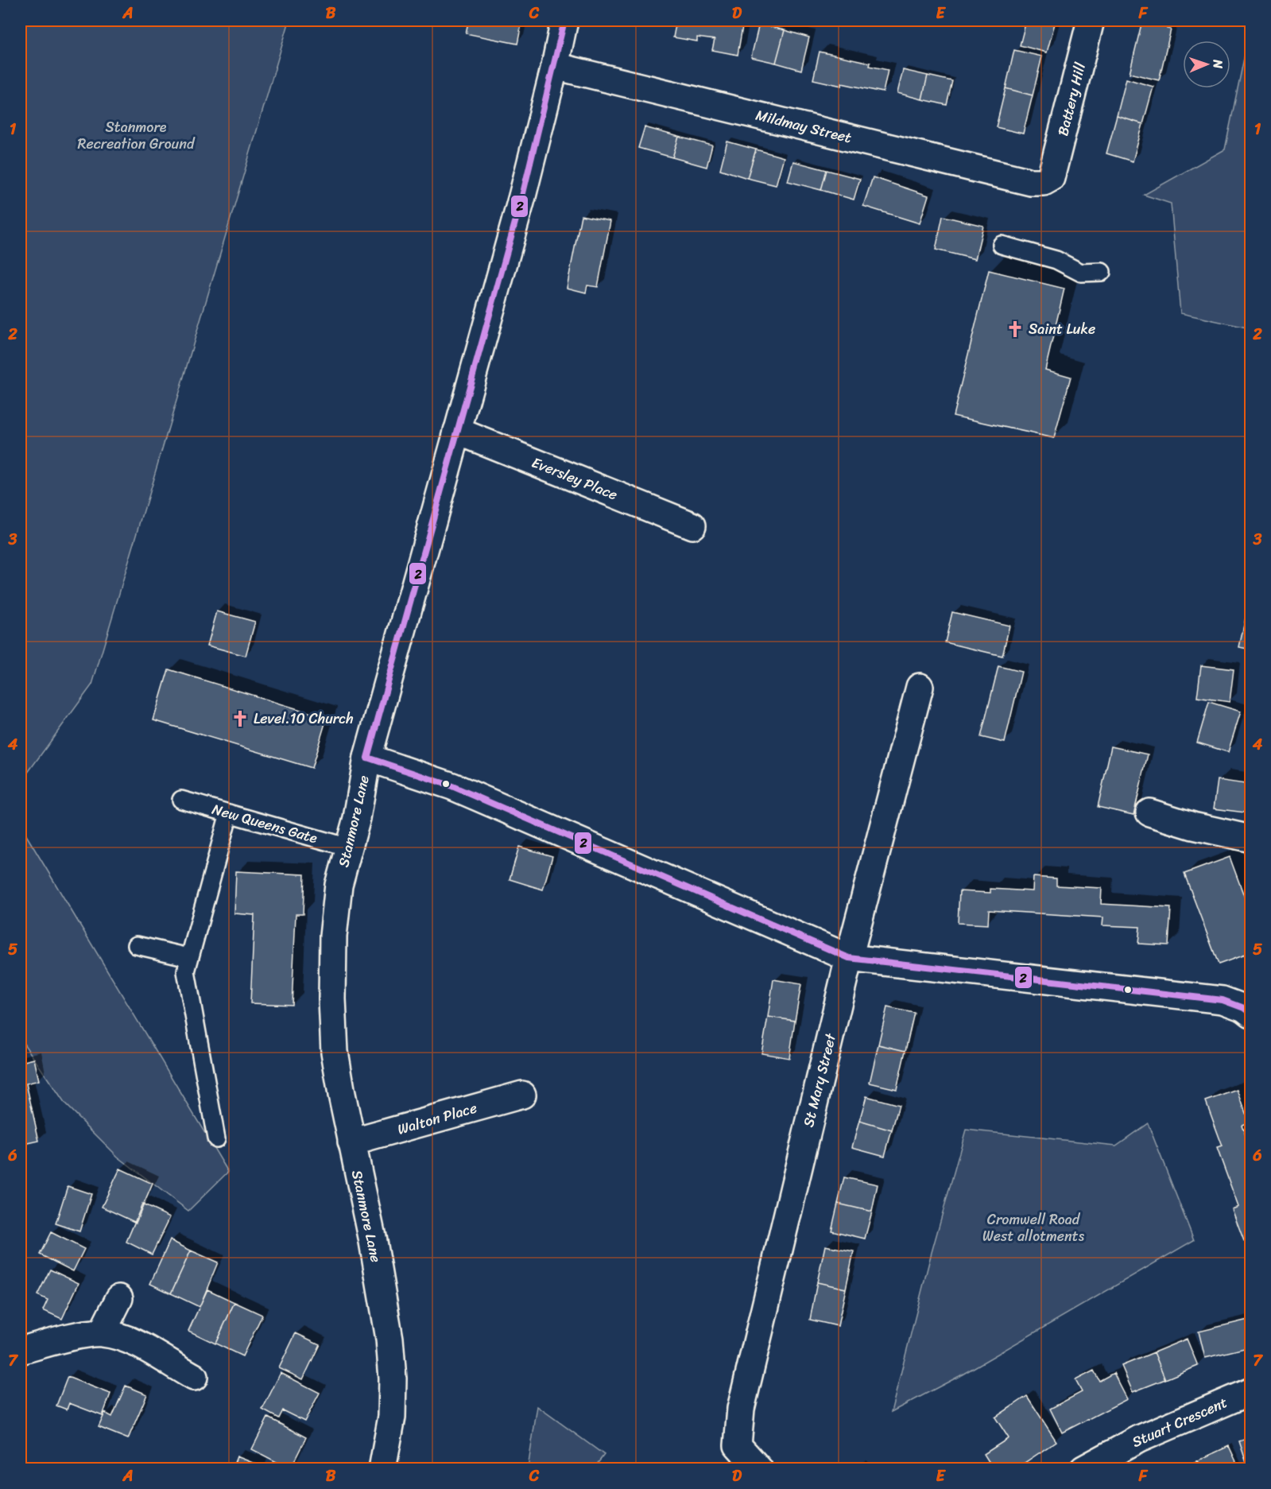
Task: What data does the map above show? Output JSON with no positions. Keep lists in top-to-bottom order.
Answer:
{
  "streets": {
    "street": [
      "Battery Hill",
      "Mildmay Street",
      "Eversley Place",
      "Stanmore Lane",
      "St Mary Street",
      "Walton Place",
      "Stuart Crescent"
    ],
    "lane": ["New Queens Gate"]
  },
  "crossings": [
    ["Battery Hill", "Mildmay Street"],
    ["Mildmay Street", "Stanmore Lane"],
    ["Eversley Place", "Stanmore Lane"],
    ["Stanmore Lane", "New Queens Gate"],
    ["Stanmore Lane", "Walton Place"]
  ],
  "parks": ["Stanmore Recreation Ground", "Cromwell Road West allotments"],
  "places": {
    "church": ["Saint Luke", "Level.10 Church"]
  },
  "lines": ["transit line 2"],
  "north": "right",
  "grid": {
    "columns": [
      "A",
      "B",
      "C",
      "D",
      "E",
      "F"
    ],
    "rows": [
      "1",
      "2",
      "3",
      "4",
      "5",
      "6",
      "7"
    ]
  }
}
